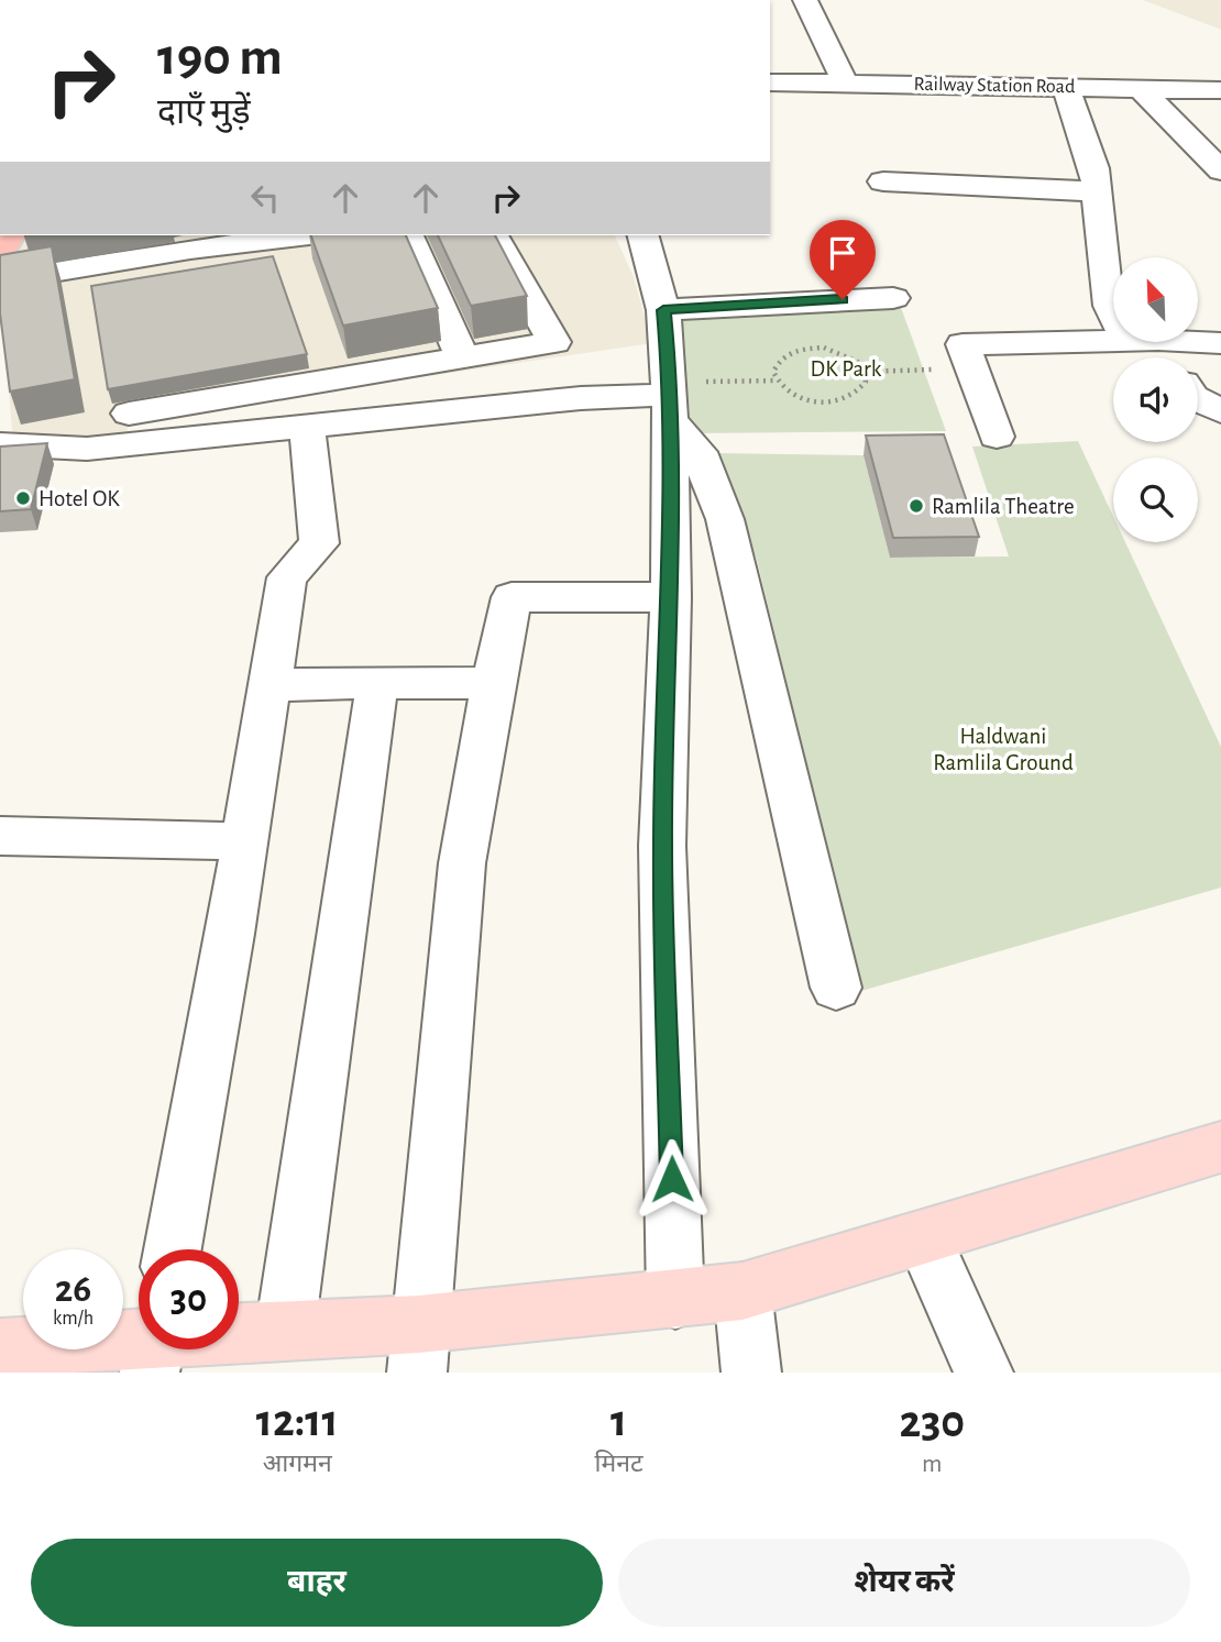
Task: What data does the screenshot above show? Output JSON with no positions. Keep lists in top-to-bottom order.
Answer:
{
  "streets": {
    "street": ["Railway Station Road"]
  },
  "parks": ["DK Park", "Haldwani Ramlila Ground"],
  "places": ["Hotel OK", "Ramlila Theatre"],
  "north": "top left",
  "page": {
    "turn": ["190 m", "दाएँ मुड़ें"],
    "speed": "26 km/h",
    "limit": "30",
    "eta": [
      "12:11",
      "आगमन",
      "1",
      "मिनट",
      "230",
      "m"
    ],
    "buttons": ["बाहर", "शेयर करें"]
  }
}
